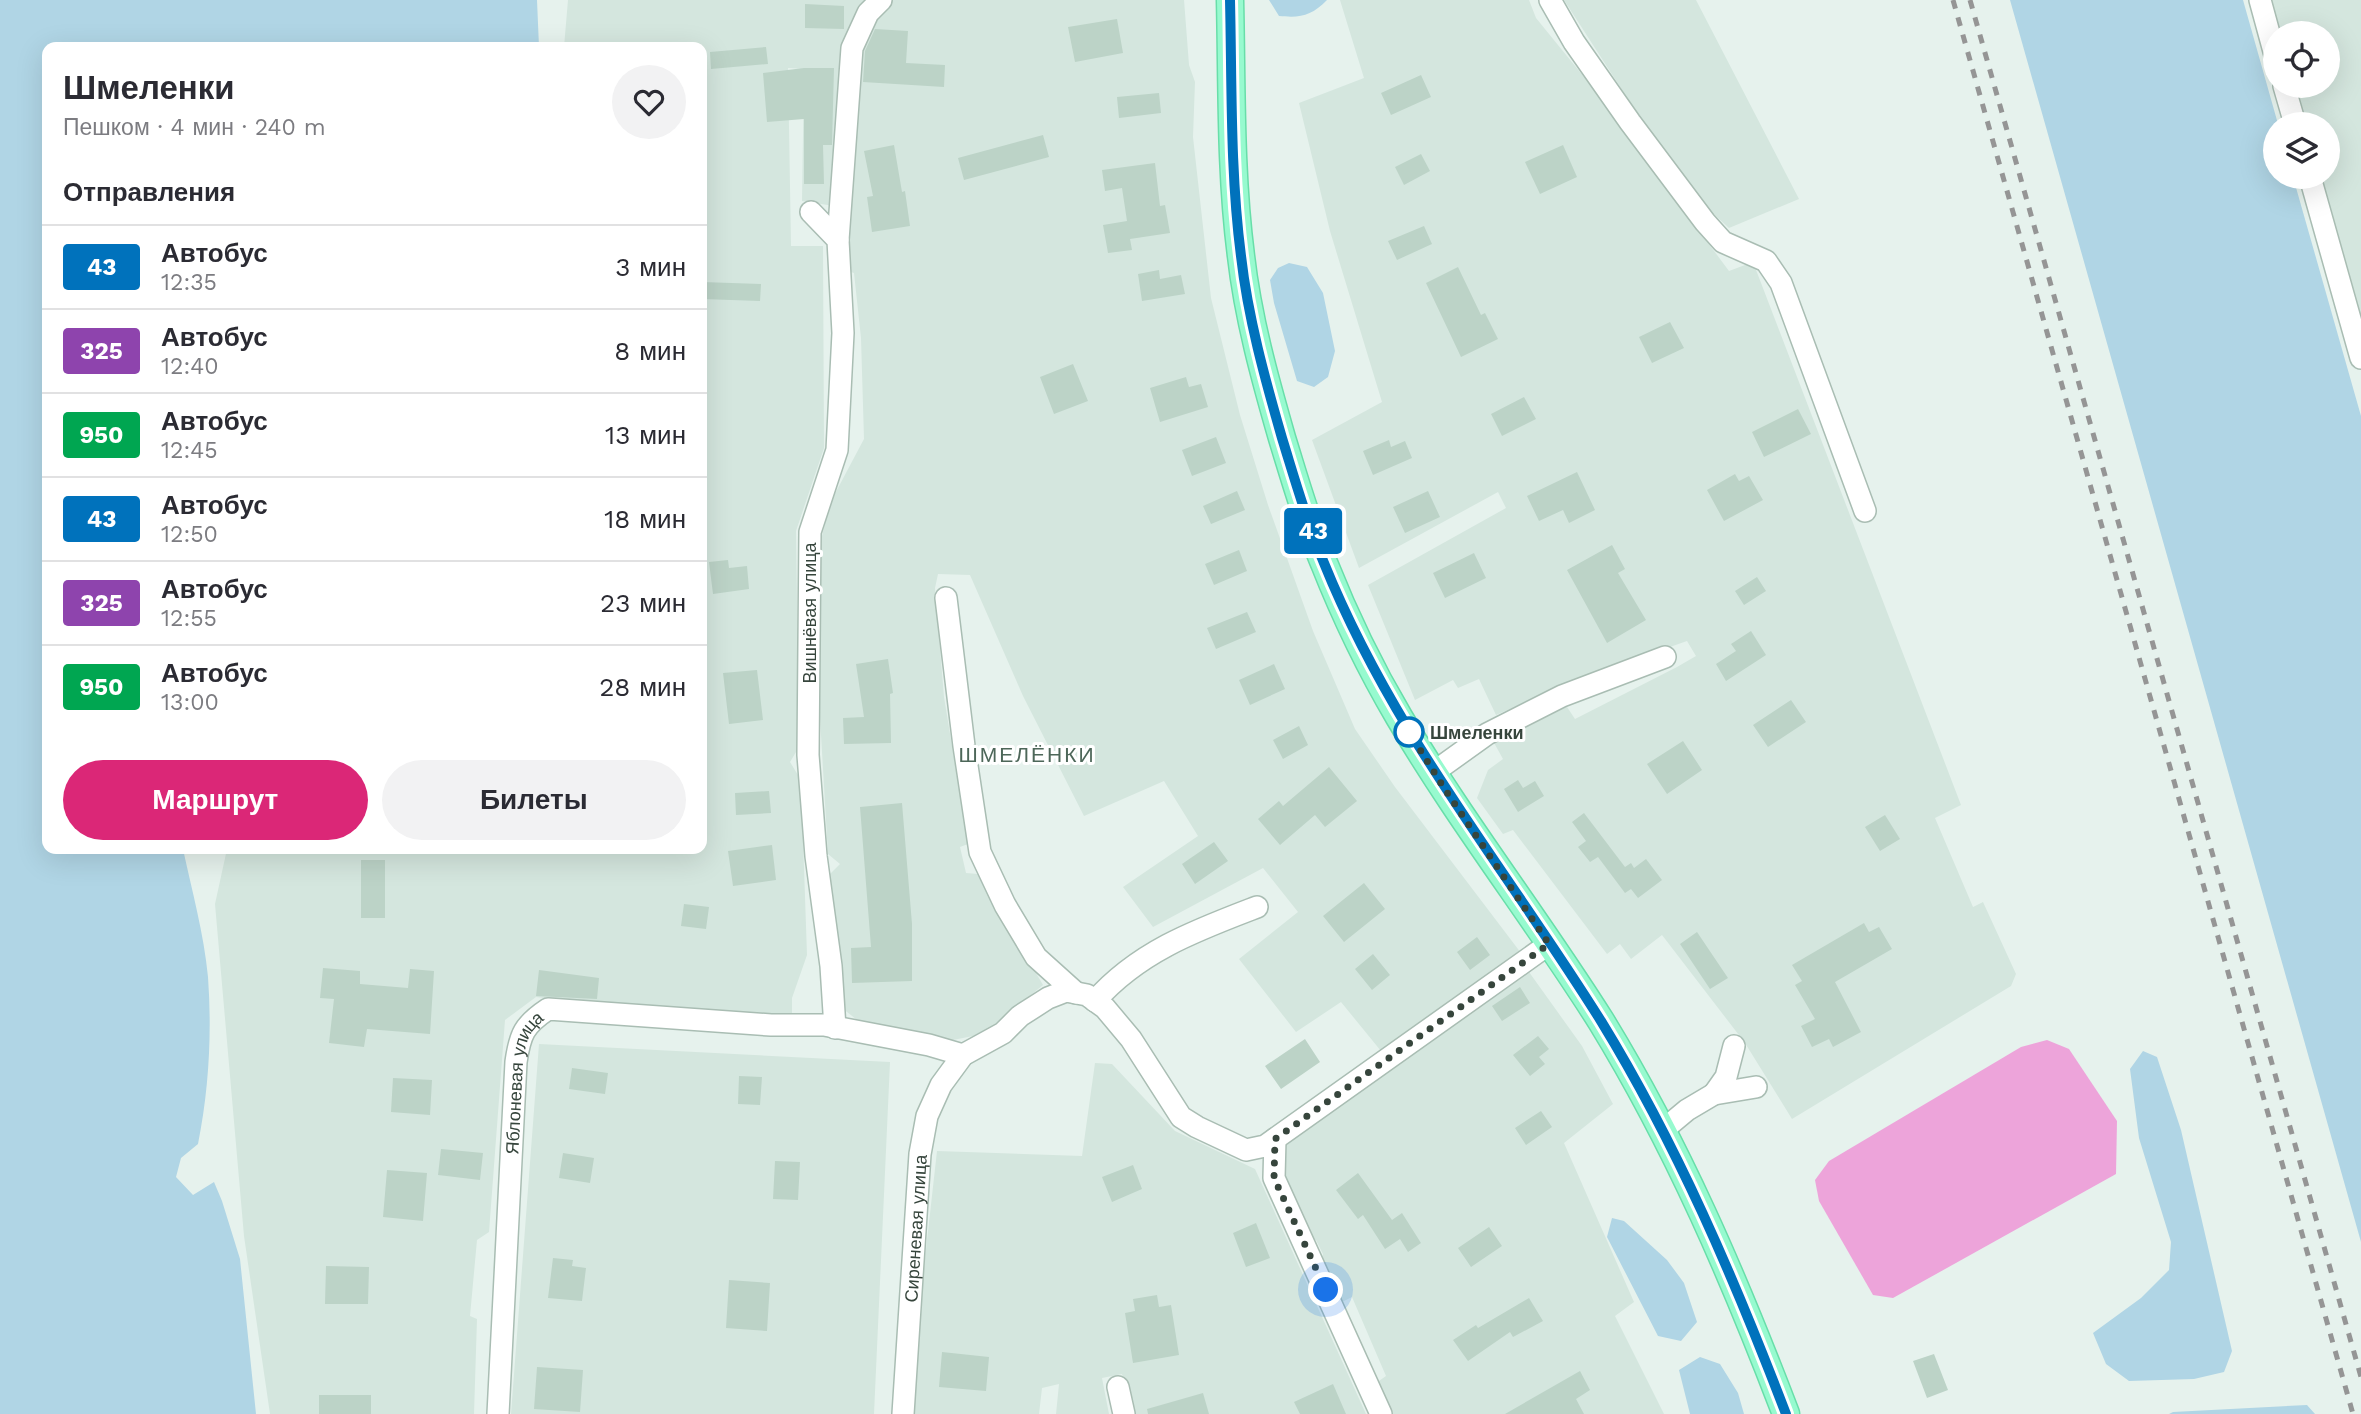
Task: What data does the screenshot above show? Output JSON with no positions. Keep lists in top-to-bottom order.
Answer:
{
  "streets": {
    "street": ["Вишнёвая улица", "Яблоневая улица", "Сиреневая улица"]
  },
  "crossings": [
    ["Вишнёвая улица", "Яблоневая улица"],
    ["Яблоневая улица", "Сиреневая улица"]
  ],
  "districts": ["ШМЕЛЁНКИ"],
  "places": ["Шмеленки"],
  "lines": ["bus line 43"],
  "page": {
    "on_map": "43",
    "heading": [
      ["Шмеленки", "Пешком · 4 мин · 240 m"],
      "Отправления"
    ],
    "list": [
      {
        "mark": "43",
        "name": "Автобус",
        "note": "12:35",
        "value": "3 мин"
      },
      {
        "mark": "325",
        "name": "Автобус",
        "note": "12:40",
        "value": "8 мин"
      },
      {
        "mark": "950",
        "name": "Автобус",
        "note": "12:45",
        "value": "13 мин"
      },
      {
        "mark": "43",
        "name": "Автобус",
        "note": "12:50",
        "value": "18 мин"
      },
      {
        "mark": "325",
        "name": "Автобус",
        "note": "12:55",
        "value": "23 мин"
      },
      {
        "mark": "950",
        "name": "Автобус",
        "note": "13:00",
        "value": "28 мин"
      }
    ],
    "buttons": ["Маршрут", "Билеты"]
  }
}
